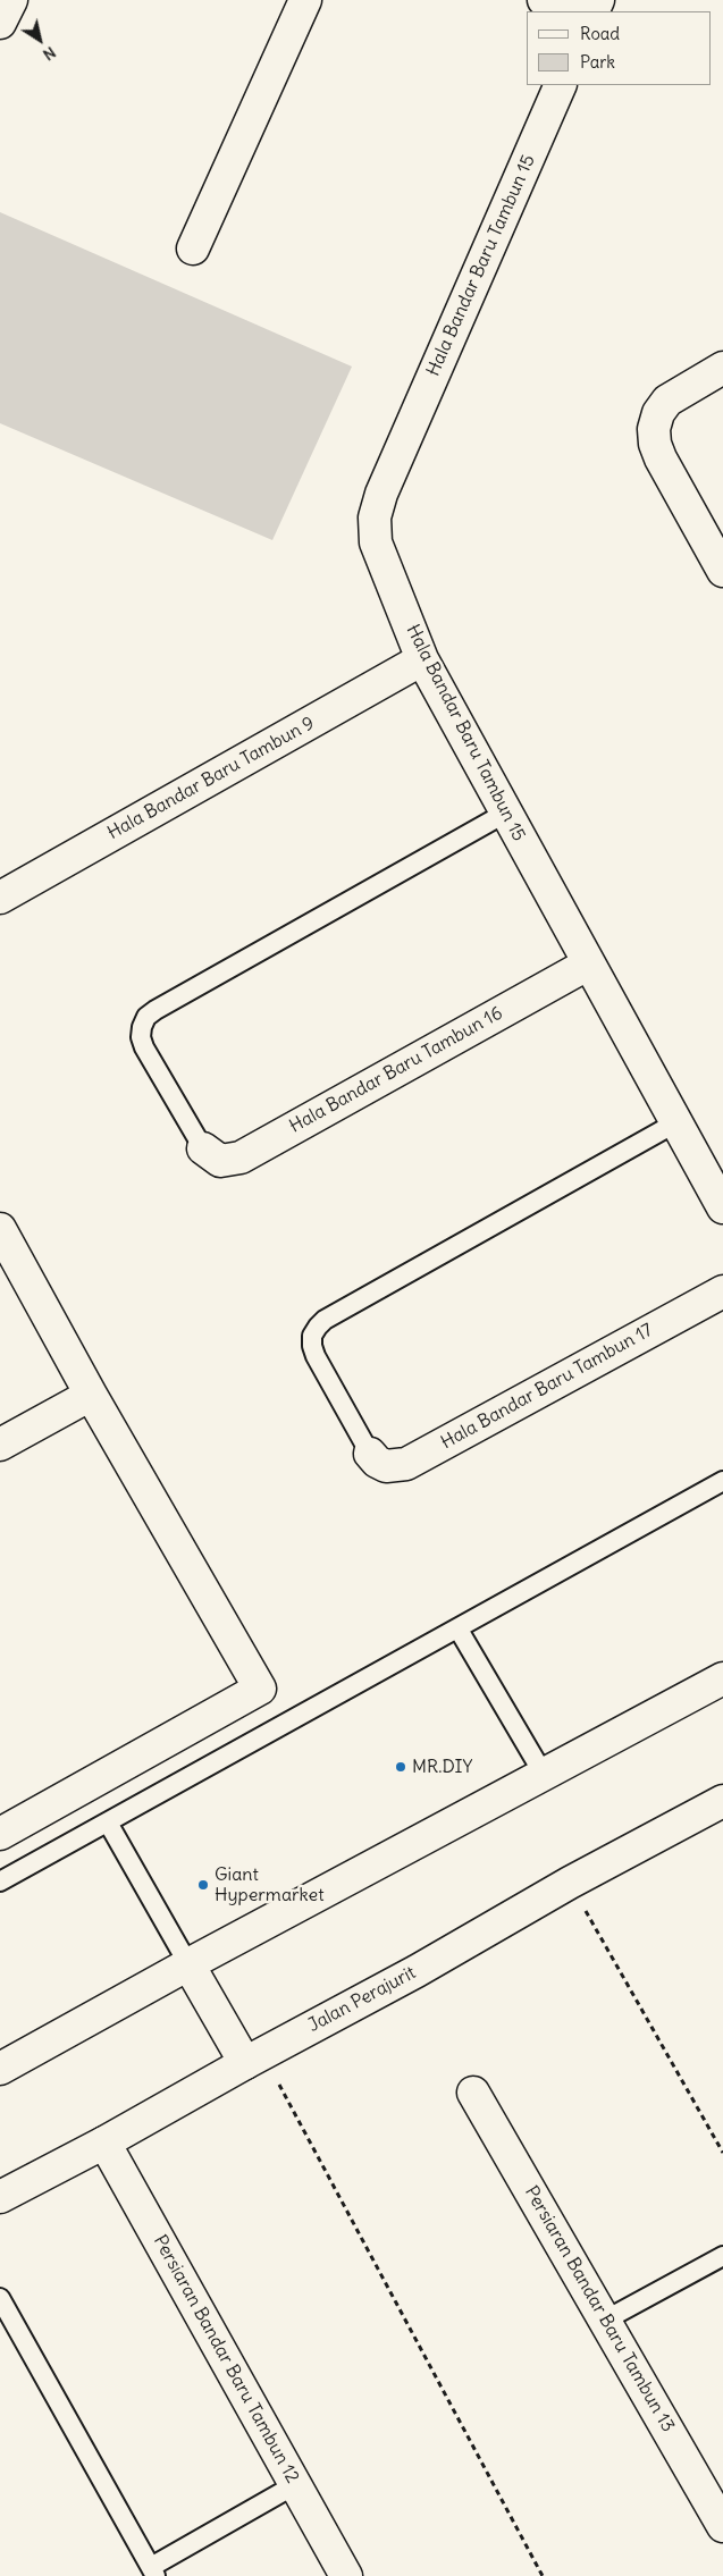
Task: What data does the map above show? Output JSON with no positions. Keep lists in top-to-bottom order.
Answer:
{
  "streets": {
    "street": [
      "Hala Bandar Baru Tambun 15",
      "Hala Bandar Baru Tambun 9",
      "Hala Bandar Baru Tambun 16",
      "Hala Bandar Baru Tambun 17",
      "Jalan Perajurit",
      "Persiaran Bandar Baru Tambun 13",
      "Persiaran Bandar Baru Tambun 12"
    ]
  },
  "crossings": [
    ["Hala Bandar Baru Tambun 15", "Hala Bandar Baru Tambun 9"],
    ["Hala Bandar Baru Tambun 15", "Hala Bandar Baru Tambun 16"],
    ["Jalan Perajurit", "Persiaran Bandar Baru Tambun 12"]
  ],
  "places": ["MR.DIY", "Giant Hypermarket"],
  "legend": ["Road", "Park"],
  "north": "bottom right"
}
